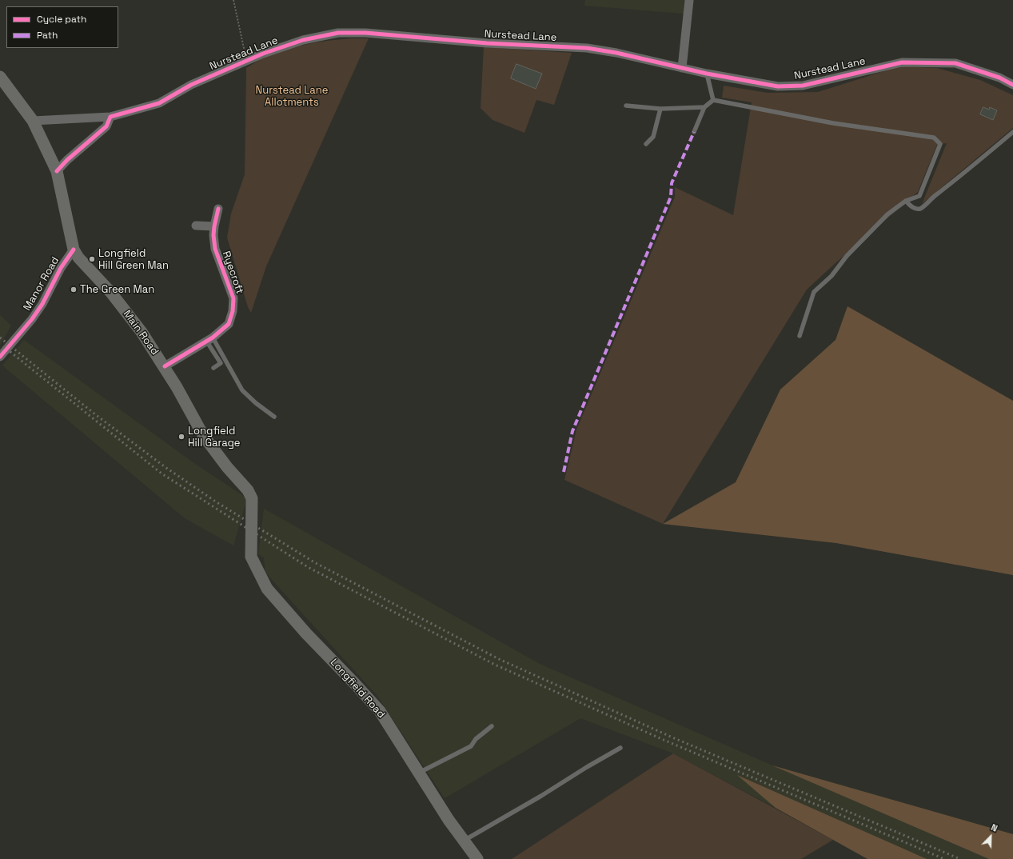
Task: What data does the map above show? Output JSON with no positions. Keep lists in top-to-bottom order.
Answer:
{
  "streets": {
    "main road": ["Main Road", "Longfield Road"],
    "street": ["Nurstead Lane", "Ryecroft", "Manor Road"]
  },
  "crossings": [
    ["Nurstead Lane", "Main Road"],
    ["Ryecroft", "Main Road"],
    ["Manor Road", "Main Road"],
    ["Main Road", "Longfield Road"]
  ],
  "parks": ["Nurstead Lane Allotments"],
  "places": ["Longfield Hill Green Man", "The Green Man", "Longfield Hill Garage"],
  "legend": ["Cycle path", "Path"],
  "north": "top right"
}
